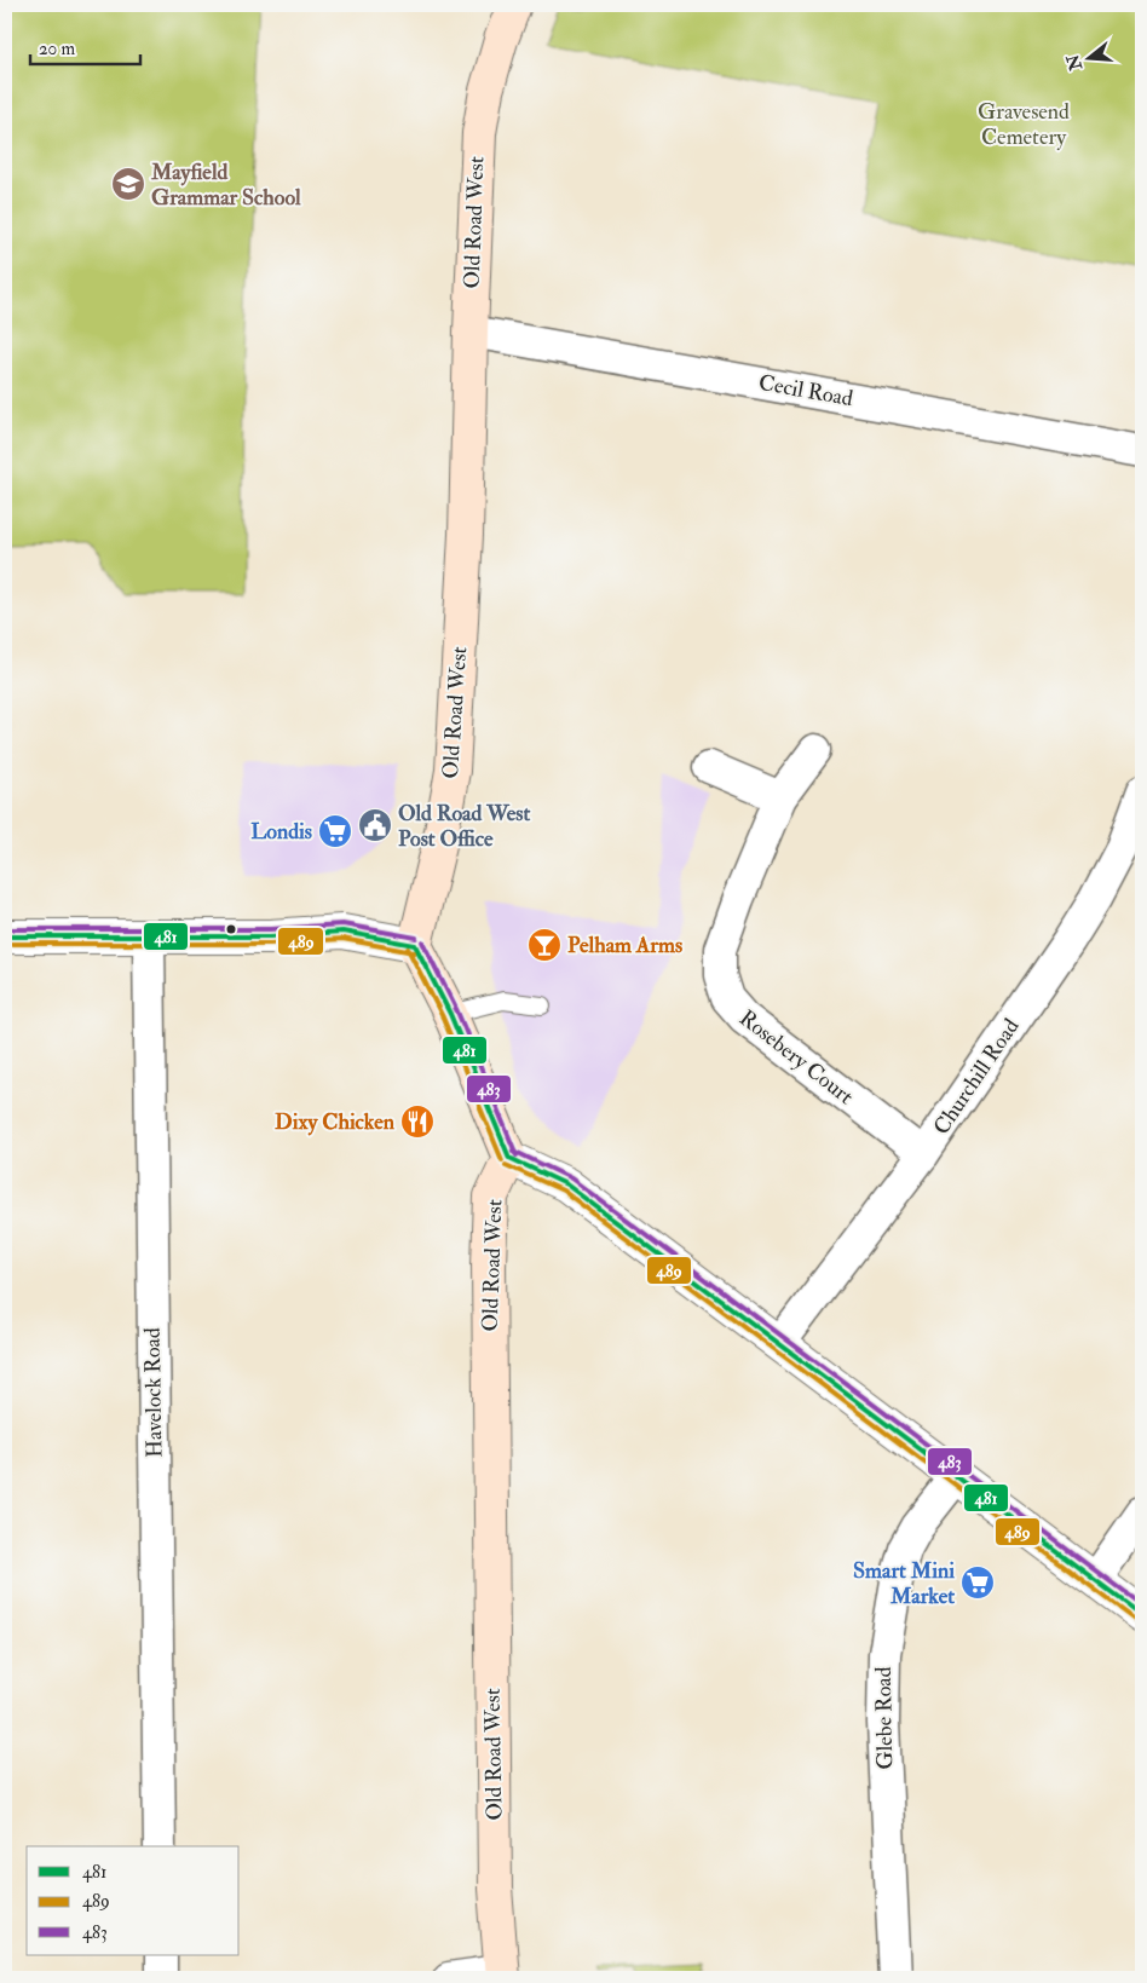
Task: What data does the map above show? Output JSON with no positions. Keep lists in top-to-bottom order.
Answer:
{
  "streets": {
    "main road": ["Old Road West"],
    "street": [
      "Cecil Road",
      "Rosebery Court",
      "Churchill Road",
      "Havelock Road",
      "Glebe Road"
    ]
  },
  "crossings": [
    ["Old Road West", "Cecil Road"],
    ["Rosebery Court", "Churchill Road"]
  ],
  "parks": ["Gravesend Cemetery"],
  "places": {
    "school or university": ["Mayfield Grammar School"],
    "public building": ["Old Road West Post Office"],
    "supermarket": ["Londis", "Smart Mini Market"],
    "bar": ["Pelham Arms"],
    "restaurant": ["Dixy Chicken"]
  },
  "lines": ["transit line 483", "transit line 481", "transit line 489"],
  "legend": ["481", "489", "483"],
  "scale_bar": "20 m",
  "north": "left"
}
